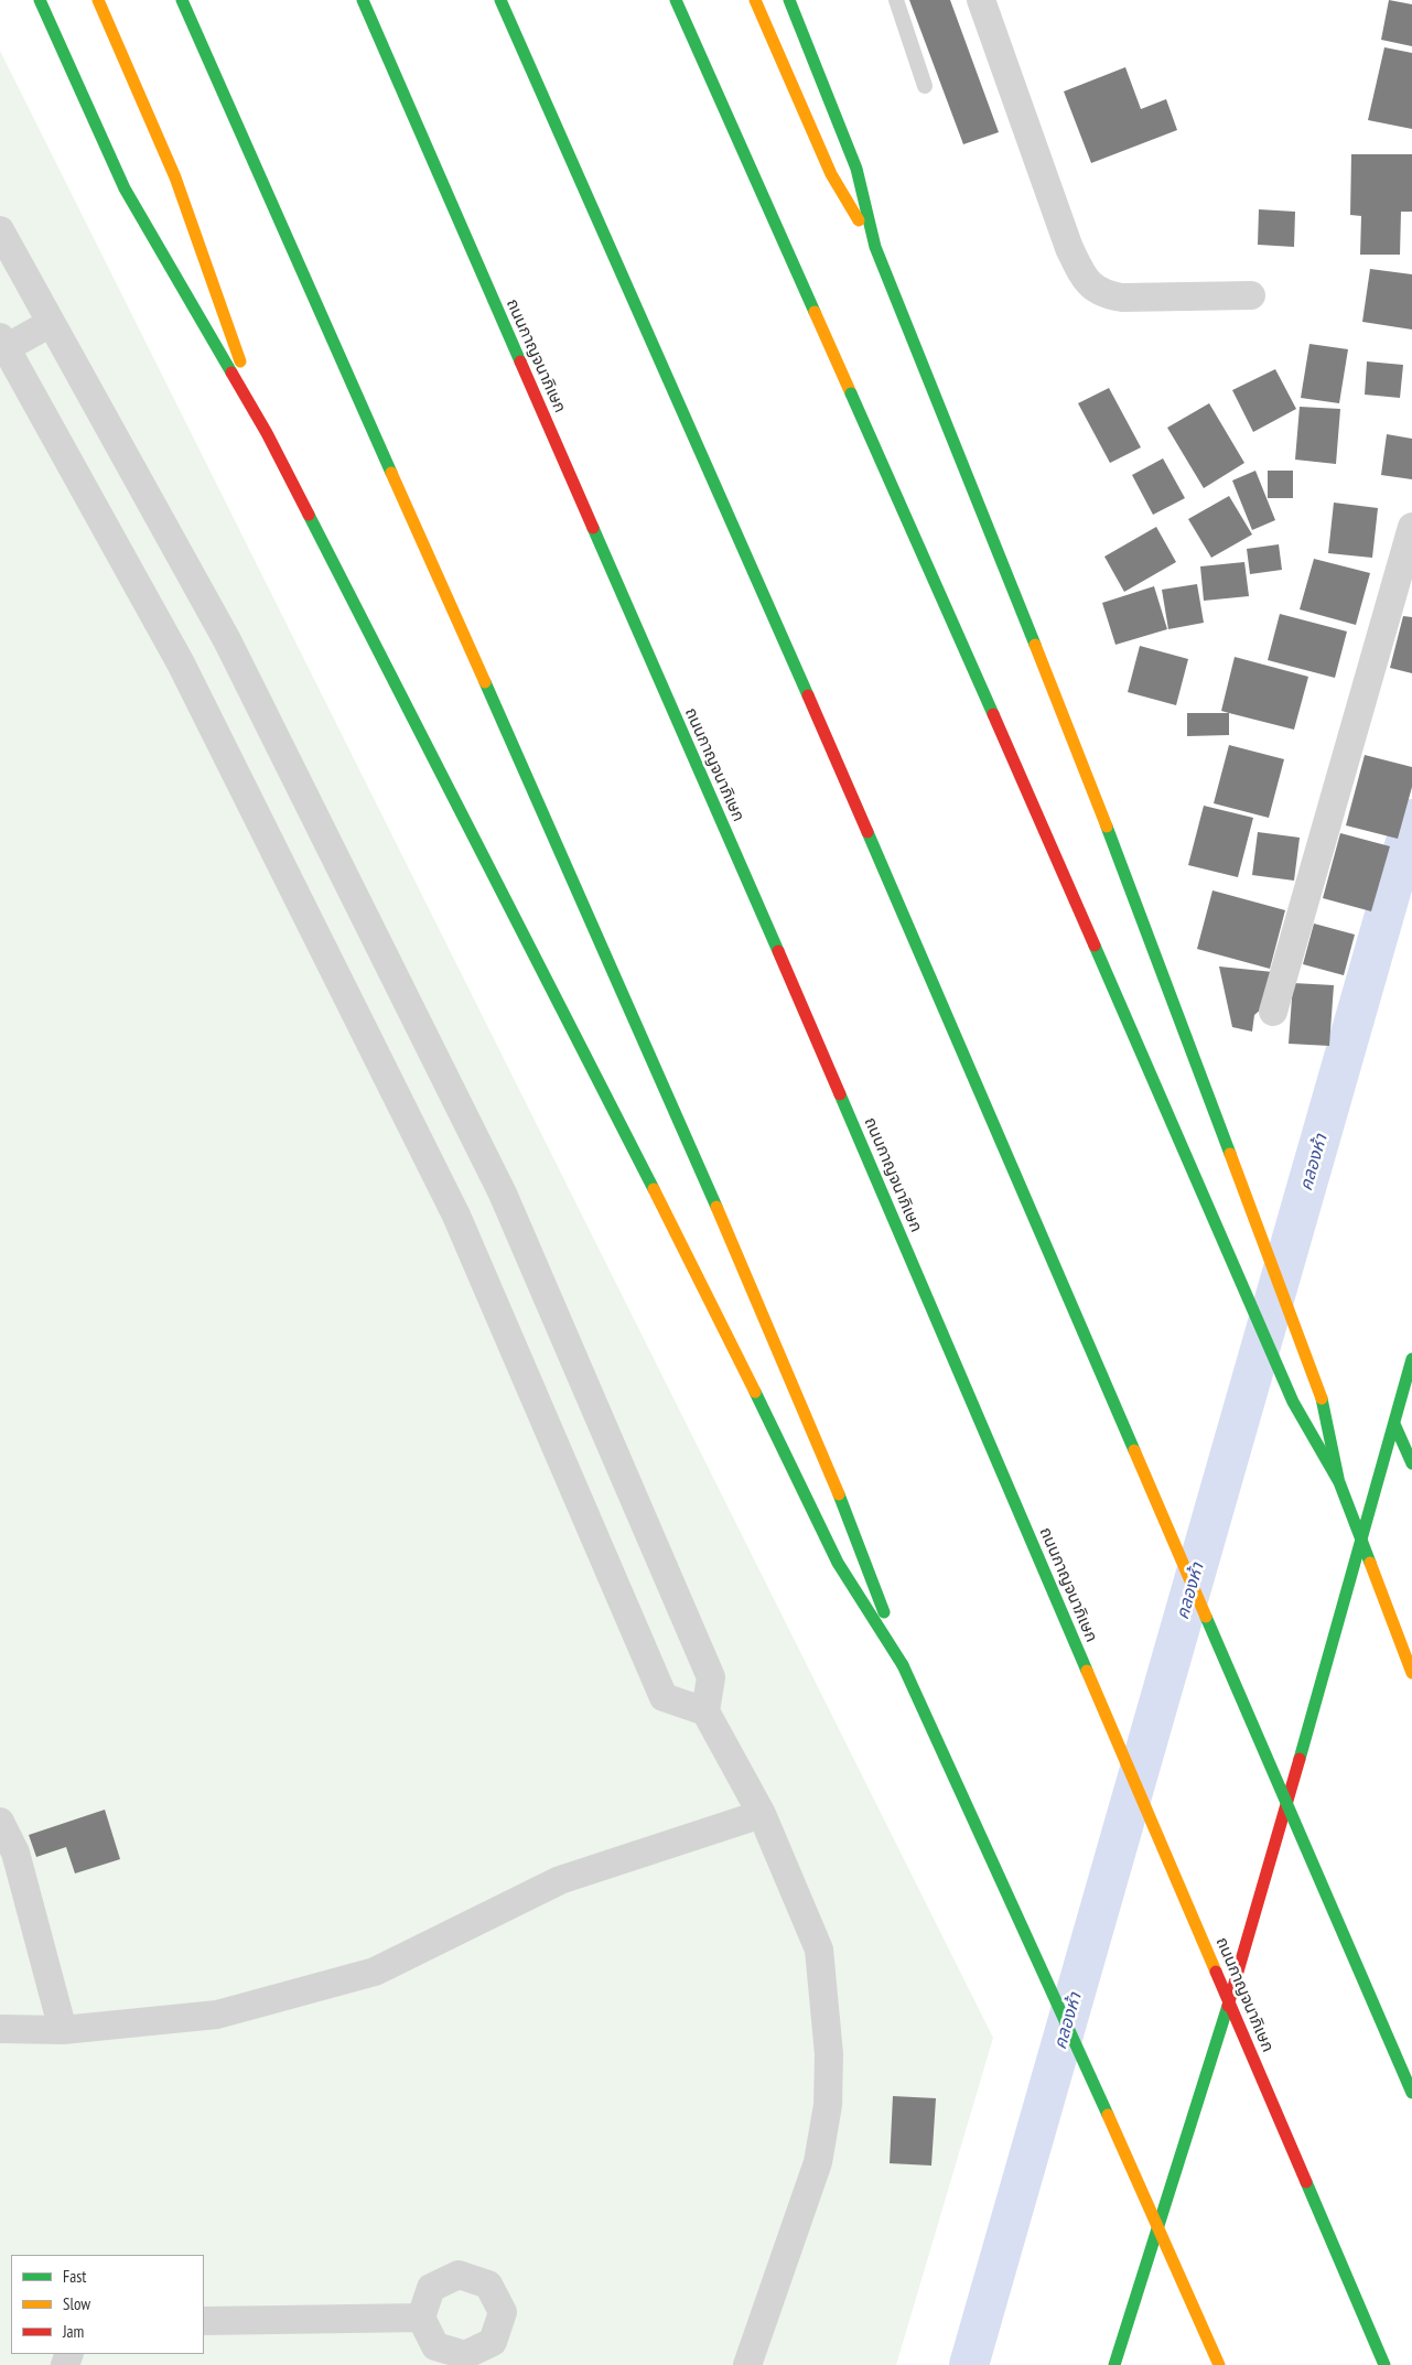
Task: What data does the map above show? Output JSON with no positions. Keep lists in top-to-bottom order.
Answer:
{
  "streets": {
    "main road": ["ถนนกาญจนาภิเษก"]
  },
  "water": ["คลองห้า"],
  "legend": ["Fast", "Slow", "Jam"]
}
